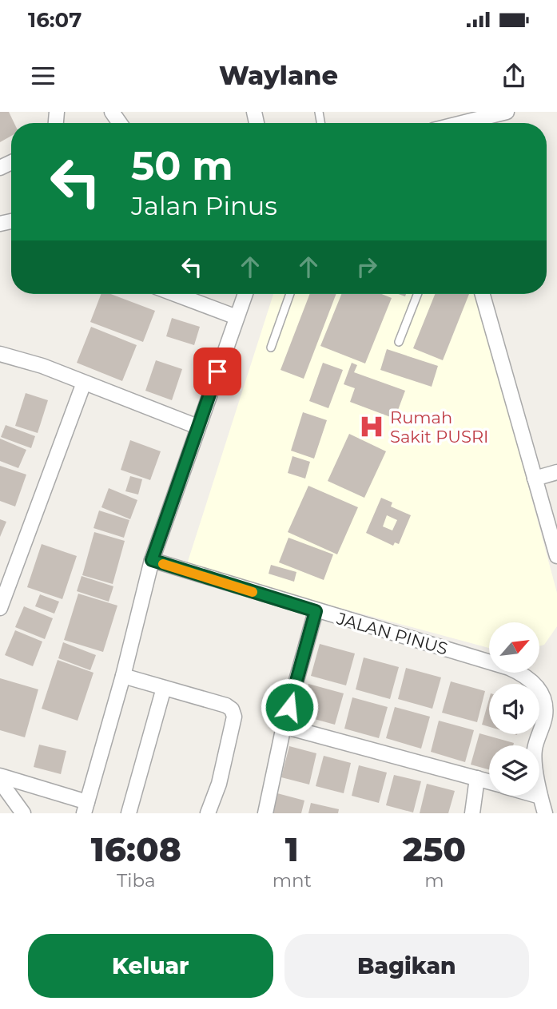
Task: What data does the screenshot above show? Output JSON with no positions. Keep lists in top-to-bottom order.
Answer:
{
  "streets": {
    "street": ["JALAN PINUS"]
  },
  "places": {
    "hospital": ["Rumah Sakit PUSRI"]
  },
  "north": "top right",
  "page": {
    "status": "16:07",
    "header": "Waylane",
    "turn": ["50 m", "Jalan Pinus"],
    "eta": [
      "16:08",
      "Tiba",
      "1",
      "mnt",
      "250",
      "m"
    ],
    "buttons": ["Keluar", "Bagikan"]
  }
}
